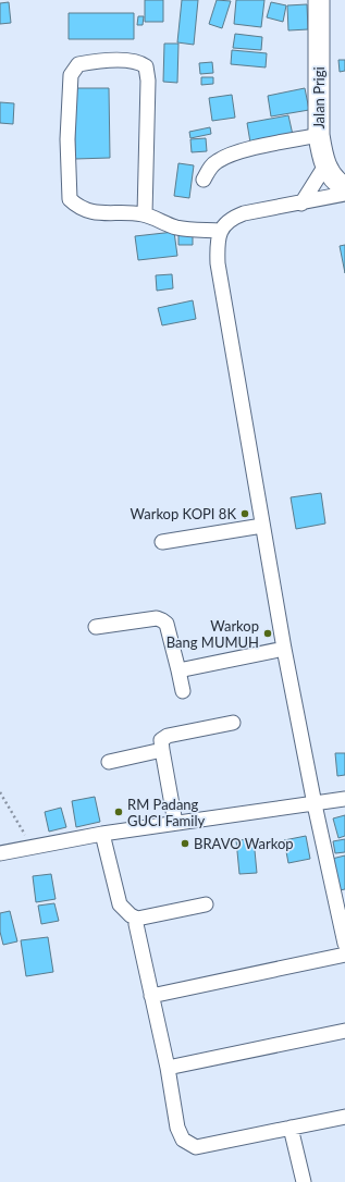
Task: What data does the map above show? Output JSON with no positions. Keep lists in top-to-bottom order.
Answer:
{
  "streets": {
    "street": ["Jalan Prigi"]
  },
  "places": [
    "Warkop KOPI 8K",
    "Warkop Bang MUMUH",
    "RM Padang GUCI Family",
    "BRAVO Warkop"
  ]
}
